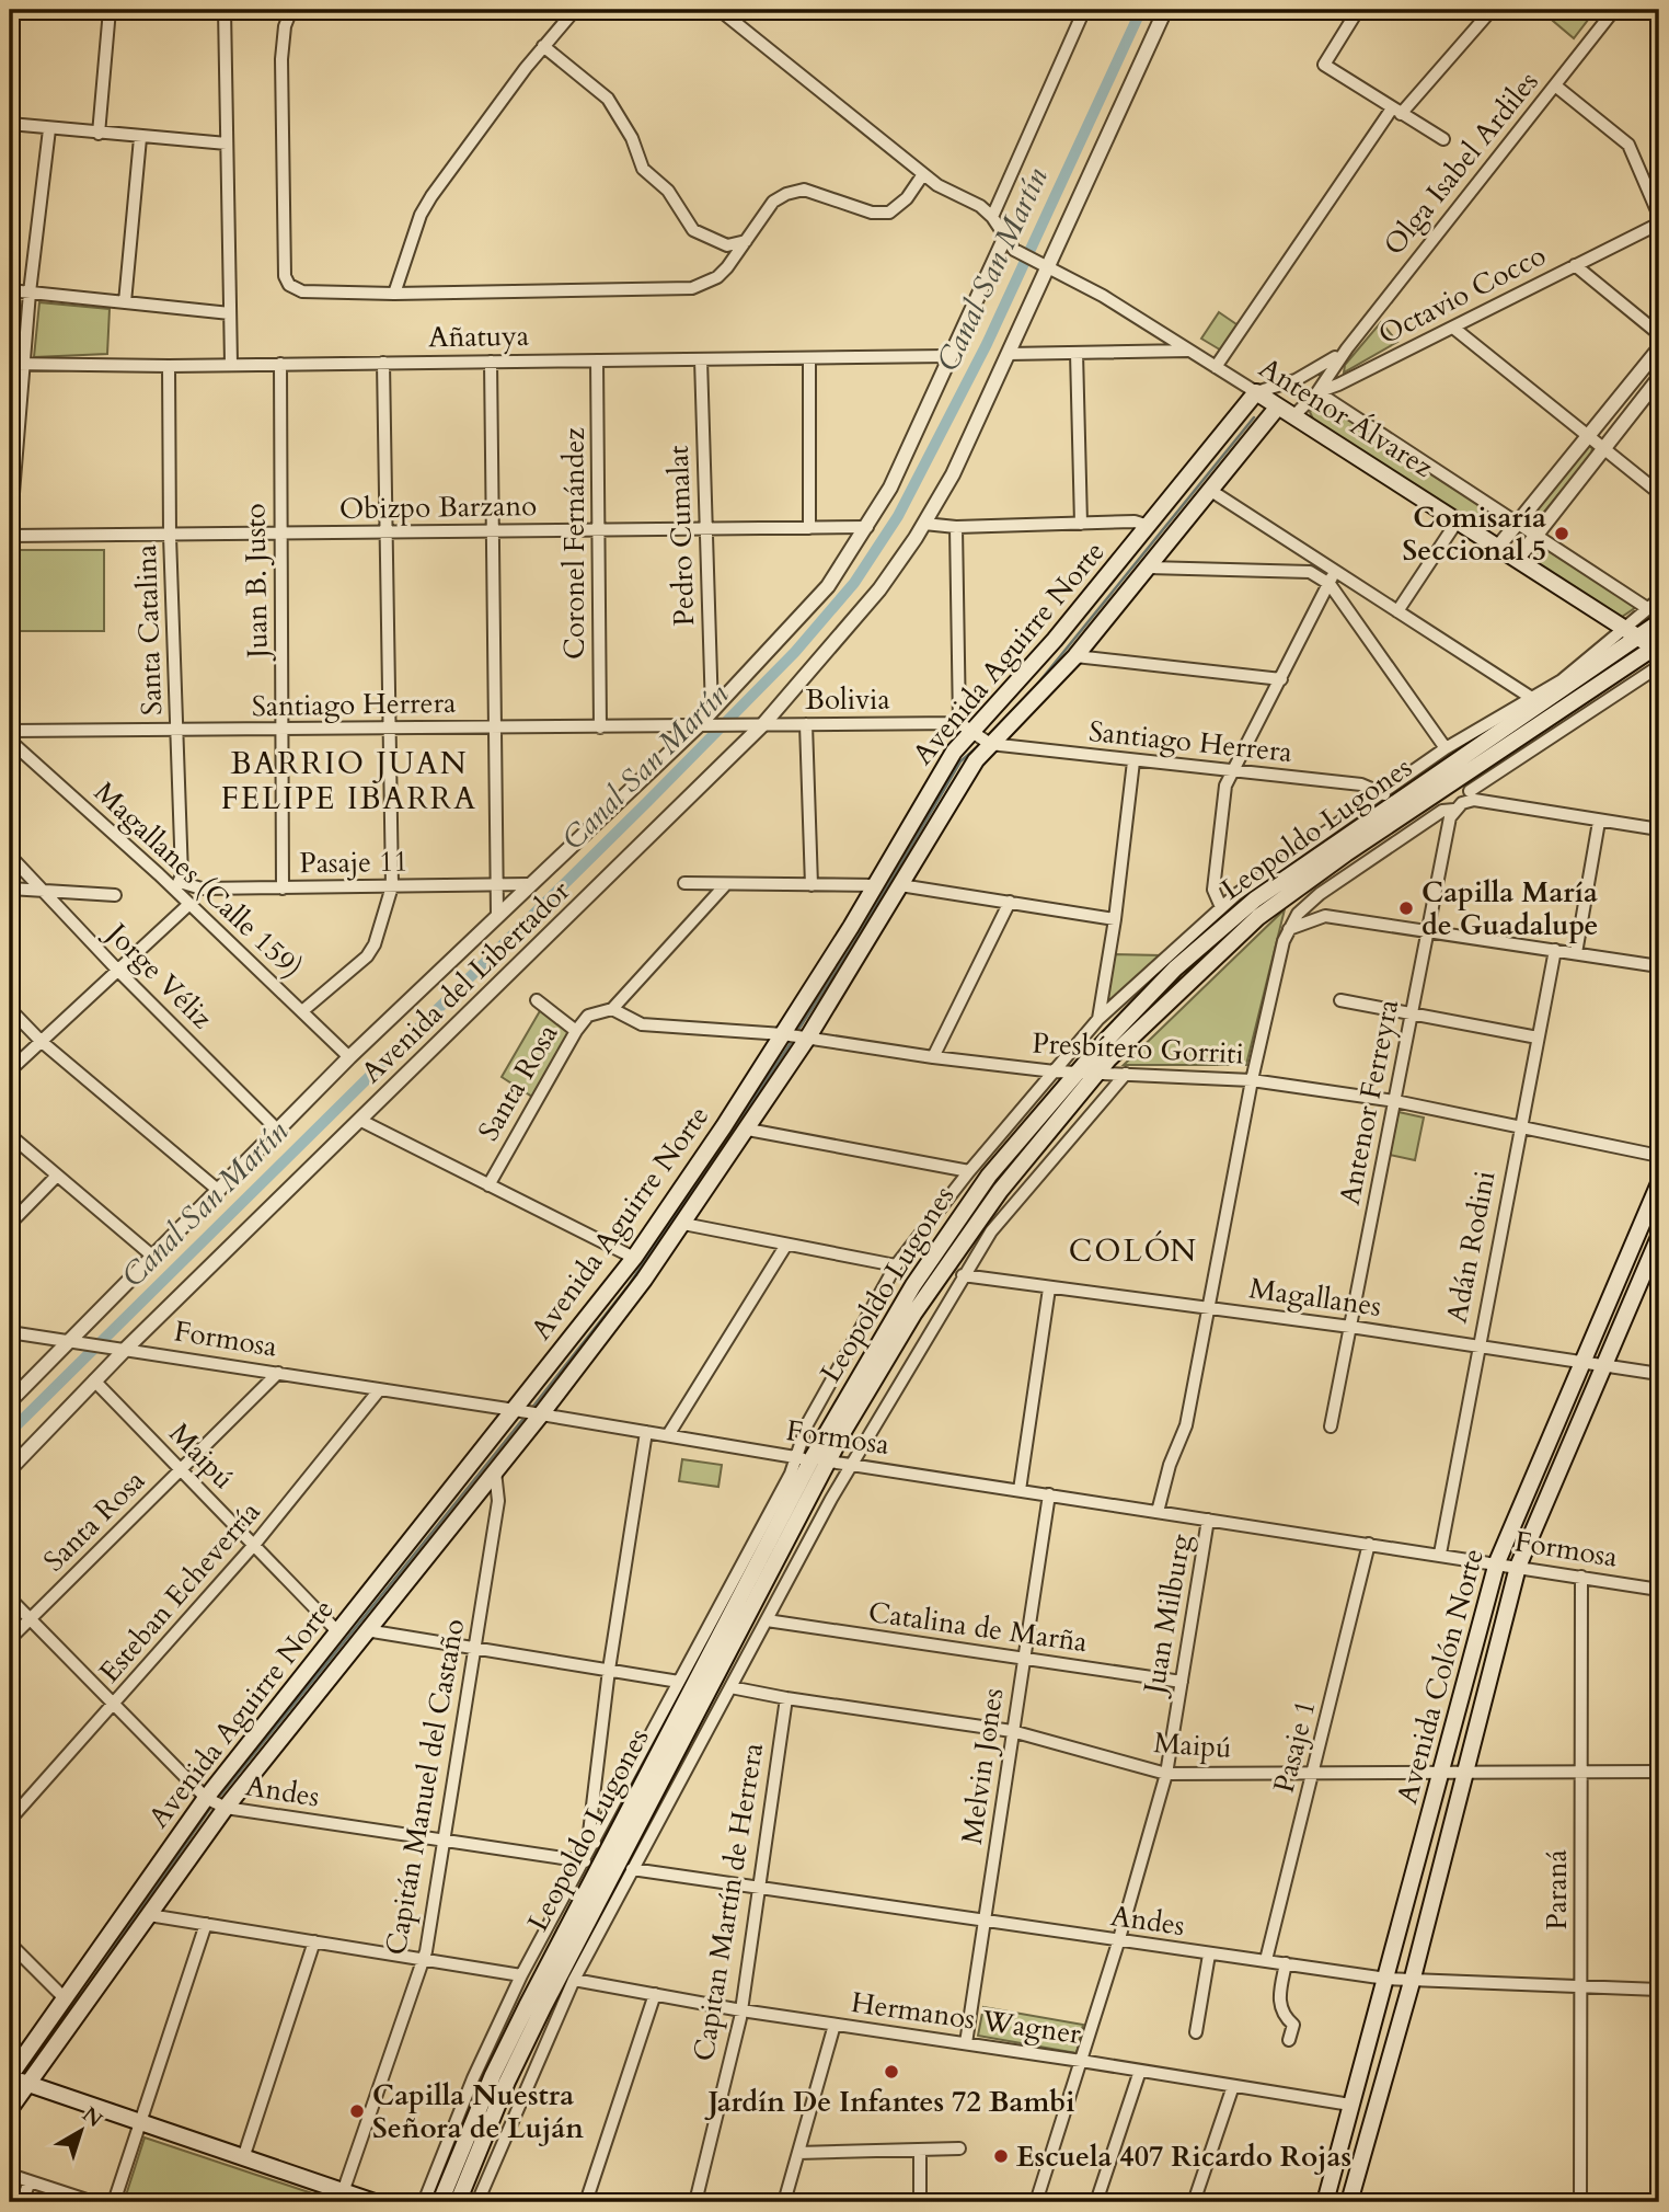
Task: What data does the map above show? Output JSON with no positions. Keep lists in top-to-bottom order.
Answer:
{
  "streets": {
    "main road": [
      "Antenor Álvarez",
      "Avenida Aguirre Norte",
      "Leopoldo Lugones",
      "Avenida Colón Norte"
    ],
    "street": [
      "Olga Isabel Ardiles",
      "Octavio Cocco",
      "Añatuya",
      "Obizpo Barzano",
      "Pedro Cumalat",
      "Coronel Fernández",
      "Juan B. Justo",
      "Santa Catalina",
      "Bolivia",
      "Santiago Herrera",
      "Pasaje 11",
      "Magallanes (Calle 159)",
      "Jorge Véliz",
      "Avenida del Libertador",
      "Presbítero Gorriti",
      "Santa Rosa",
      "Antenor Ferreyra",
      "Adán Rodini",
      "Magallanes",
      "Formosa",
      "Maipú",
      "Esteban Echeverría",
      "Juan Milburg",
      "Catalina de Marña",
      "Pasaje 1",
      "Melvin Jones",
      "Capitán Manuel del Castaño",
      "Andes",
      "Paraná",
      "Capitan Martín de Herrera",
      "Hermanos Wagner"
    ]
  },
  "crossings": [
    ["Octavio Cocco", "Antenor Álvarez"],
    ["Añatuya", "Pedro Cumalat"],
    ["Añatuya", "Coronel Fernández"],
    ["Añatuya", "Juan B. Justo"],
    ["Añatuya", "Santa Catalina"],
    ["Añatuya", "Avenida del Libertador"],
    ["Antenor Álvarez", "Avenida Aguirre Norte"],
    ["Antenor Álvarez", "Leopoldo Lugones"],
    ["Antenor Álvarez", "Avenida del Libertador"],
    ["Obizpo Barzano", "Pedro Cumalat"],
    ["Obizpo Barzano", "Coronel Fernández"],
    ["Obizpo Barzano", "Juan B. Justo"],
    ["Obizpo Barzano", "Santa Catalina"],
    ["Obizpo Barzano", "Avenida del Libertador"],
    ["Pedro Cumalat", "Avenida del Libertador"],
    ["Coronel Fernández", "Santiago Herrera"],
    ["Juan B. Justo", "Santiago Herrera"],
    ["Juan B. Justo", "Pasaje 11"],
    ["Santa Catalina", "Santiago Herrera"],
    ["Santa Catalina", "Pasaje 11"],
    ["Santa Catalina", "Magallanes (Calle 159)"],
    ["Avenida Aguirre Norte", "Bolivia"],
    ["Avenida Aguirre Norte", "Santiago Herrera"],
    ["Avenida Aguirre Norte", "Presbítero Gorriti"],
    ["Avenida Aguirre Norte", "Formosa"],
    ["Avenida Aguirre Norte", "Maipú"],
    ["Avenida Aguirre Norte", "Capitán Manuel del Castaño"],
    ["Avenida Aguirre Norte", "Andes"],
    ["Bolivia", "Santiago Herrera"],
    ["Bolivia", "Avenida del Libertador"],
    ["Santiago Herrera", "Avenida del Libertador"],
    ["Leopoldo Lugones", "Presbítero Gorriti"],
    ["Leopoldo Lugones", "Formosa"],
    ["Pasaje 11", "Magallanes (Calle 159)"],
    ["Pasaje 11", "Avenida del Libertador"],
    ["Magallanes (Calle 159)", "Avenida del Libertador"],
    ["Jorge Véliz", "Avenida del Libertador"],
    ["Avenida del Libertador", "Formosa"],
    ["Avenida del Libertador", "Maipú"],
    ["Presbítero Gorriti", "Santa Rosa"],
    ["Presbítero Gorriti", "Antenor Ferreyra"],
    ["Presbítero Gorriti", "Adán Rodini"],
    ["Presbítero Gorriti", "Juan Milburg"],
    ["Santa Rosa", "Formosa"],
    ["Santa Rosa", "Maipú"],
    ["Santa Rosa", "Andes"],
    ["Antenor Ferreyra", "Magallanes"],
    ["Adán Rodini", "Magallanes"],
    ["Adán Rodini", "Formosa"],
    ["Magallanes", "Juan Milburg"],
    ["Magallanes", "Avenida Colón Norte"],
    ["Formosa", "Esteban Echeverría"],
    ["Formosa", "Juan Milburg"],
    ["Formosa", "Avenida Colón Norte"],
    ["Formosa", "Pasaje 1"],
    ["Formosa", "Melvin Jones"],
    ["Formosa", "Paraná"],
    ["Maipú", "Esteban Echeverría"],
    ["Maipú", "Juan Milburg"],
    ["Maipú", "Avenida Colón Norte"],
    ["Maipú", "Pasaje 1"],
    ["Maipú", "Melvin Jones"],
    ["Maipú", "Paraná"],
    ["Maipú", "Capitan Martín de Herrera"],
    ["Esteban Echeverría", "Andes"],
    ["Juan Milburg", "Catalina de Marña"],
    ["Juan Milburg", "Andes"],
    ["Juan Milburg", "Hermanos Wagner"],
    ["Catalina de Marña", "Melvin Jones"],
    ["Avenida Colón Norte", "Andes"],
    ["Avenida Colón Norte", "Hermanos Wagner"],
    ["Pasaje 1", "Andes"],
    ["Melvin Jones", "Andes"],
    ["Melvin Jones", "Hermanos Wagner"],
    ["Capitán Manuel del Castaño", "Andes"],
    ["Andes", "Paraná"],
    ["Andes", "Capitan Martín de Herrera"],
    ["Capitan Martín de Herrera", "Hermanos Wagner"]
  ],
  "districts": ["BARRIO JUAN FELIPE IBARRA", "COLÓN"],
  "water": ["Canal San Martín"],
  "places": [
    "Comisaría Seccional 5",
    "Capilla María de Guadalupe",
    "Jardín De Infantes 72 Bambi",
    "Capilla Nuestra Señora de Luján",
    "Escuela 407 Ricardo Rojas"
  ],
  "north": "top right"
}
